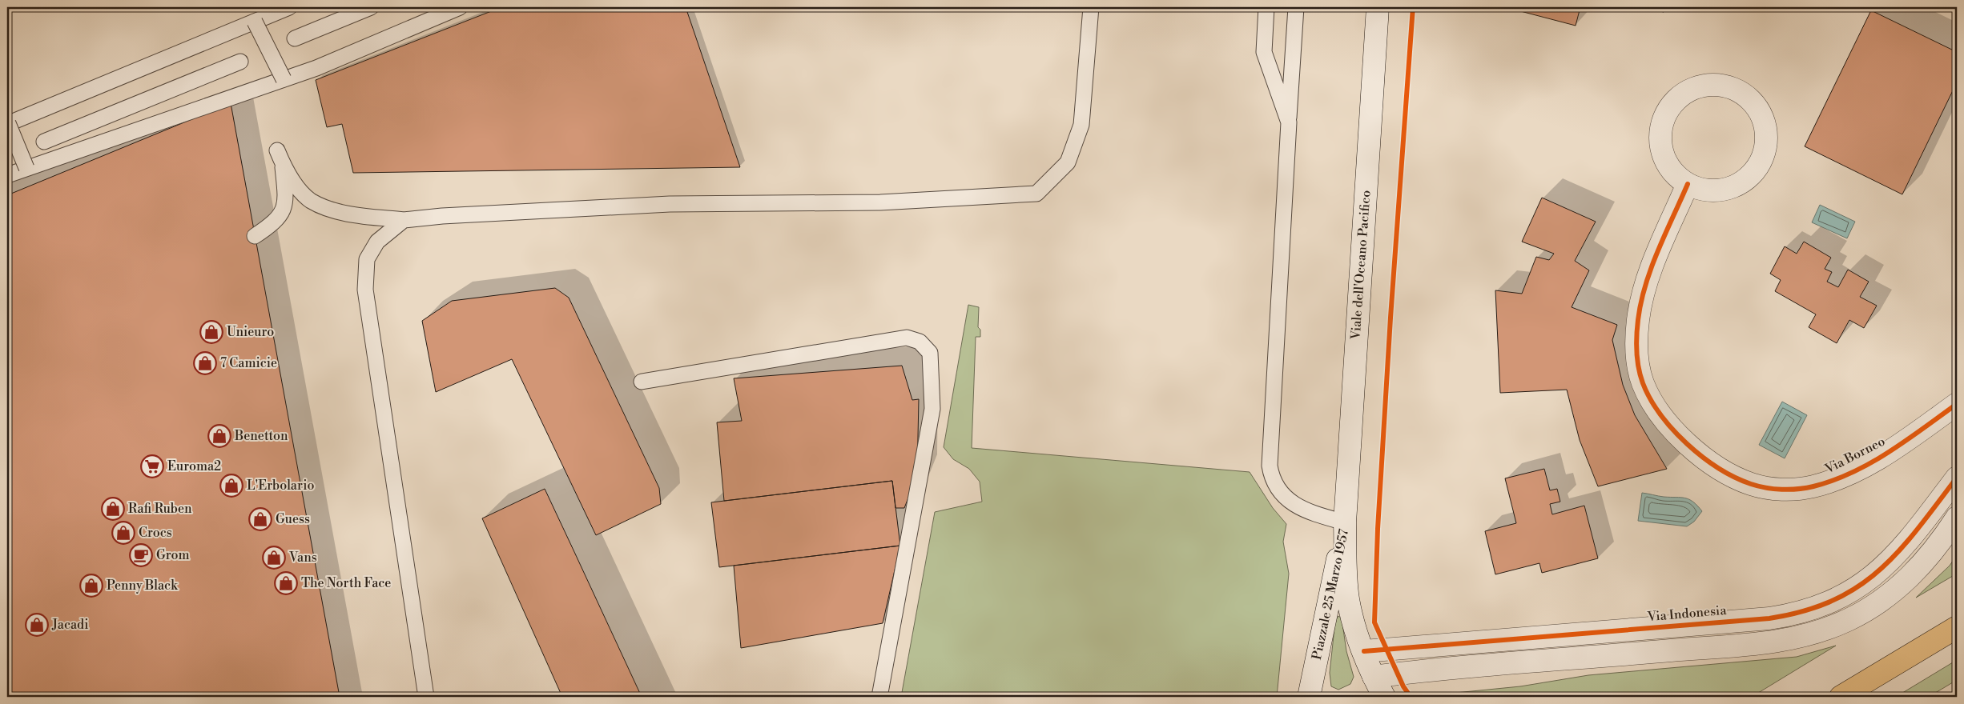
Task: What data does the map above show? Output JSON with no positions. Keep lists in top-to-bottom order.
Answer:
{
  "streets": {
    "street": [
      "Viale dell'Oceano Pacifico",
      "Via Borneo",
      "Piazzale 25 Marzo 1957",
      "Via Indonesia"
    ]
  },
  "crossings": [
    ["Viale dell'Oceano Pacifico", "Piazzale 25 Marzo 1957"],
    ["Piazzale 25 Marzo 1957", "Via Indonesia"]
  ],
  "places": {
    "shop": [
      "Unieuro",
      "7 Camicie",
      "Benetton",
      "L'Erbolario",
      "Rafi Ruben",
      "Guess",
      "Crocs",
      "Vans",
      "The North Face",
      "Penny Black",
      "Jacadi"
    ],
    "supermarket": ["Euroma2"],
    "cafe": ["Grom"]
  }
}
